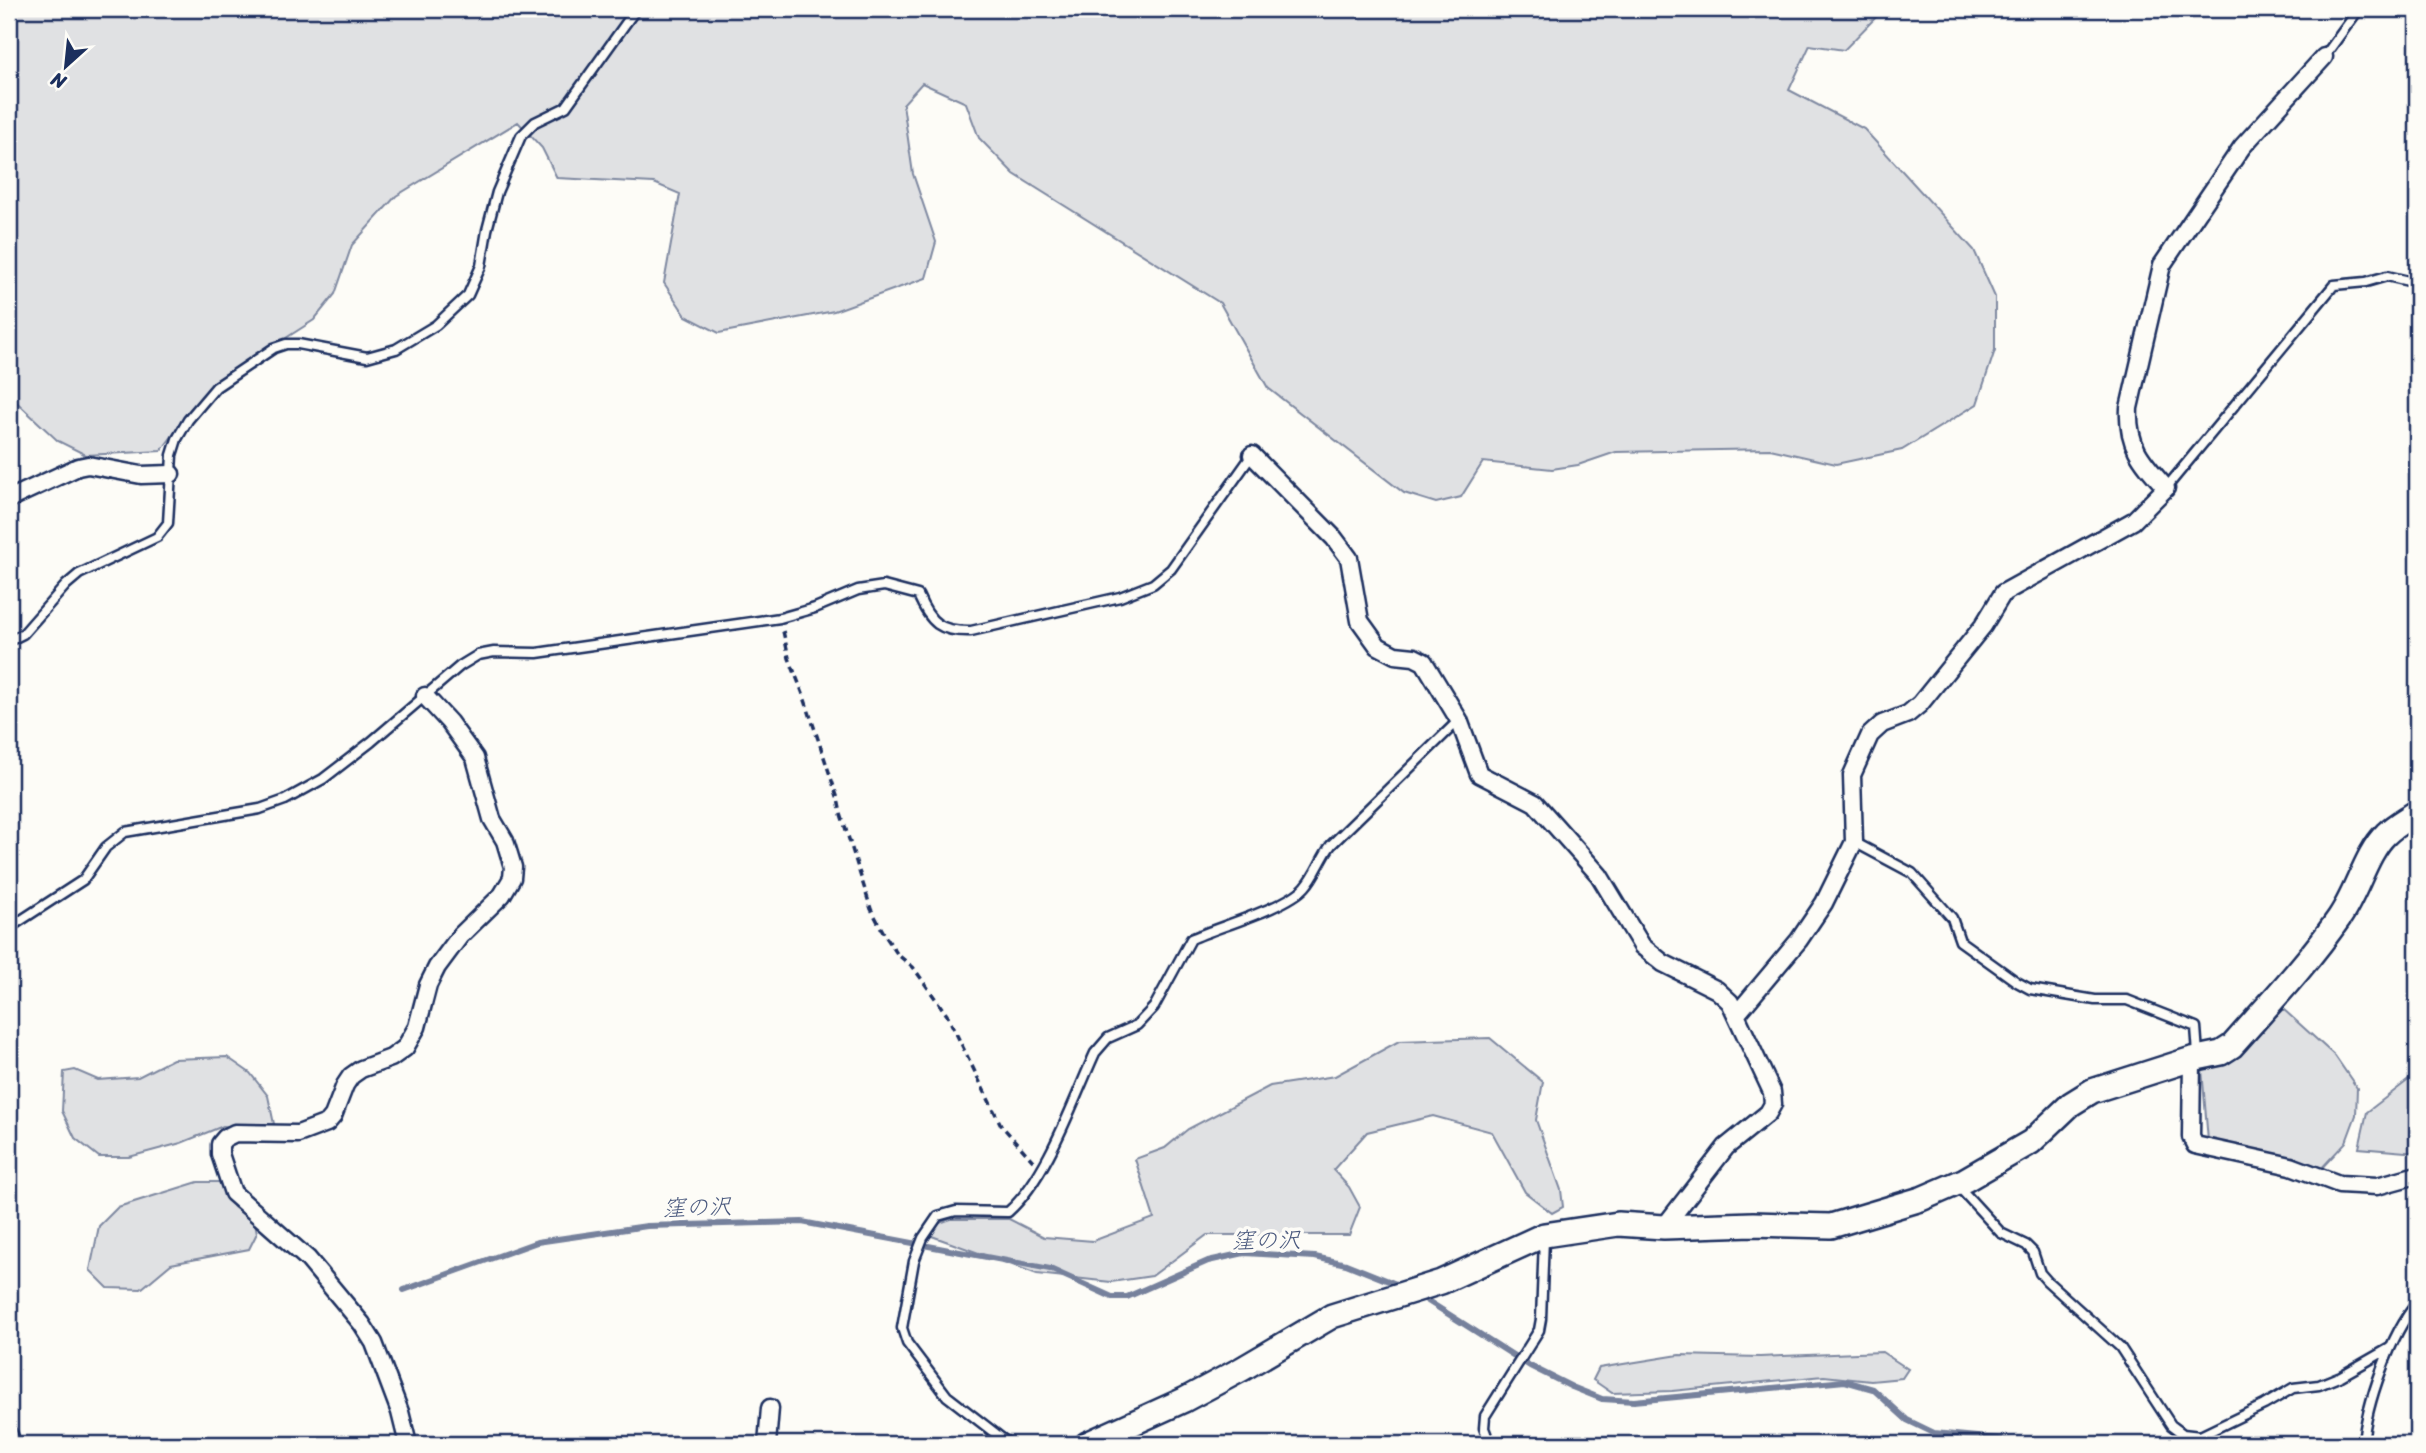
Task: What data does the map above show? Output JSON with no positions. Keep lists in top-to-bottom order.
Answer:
{
  "water": ["窪の沢"],
  "north": "bottom left"
}
